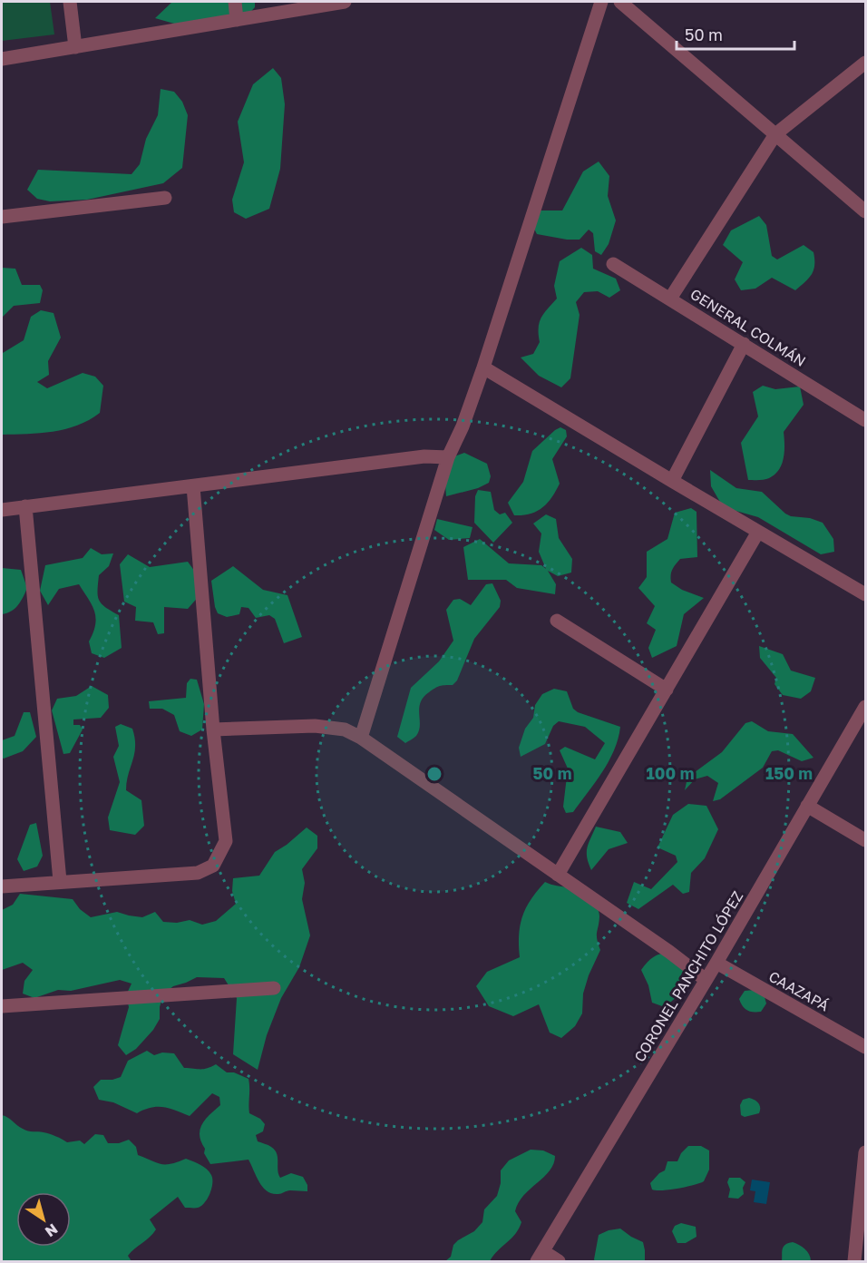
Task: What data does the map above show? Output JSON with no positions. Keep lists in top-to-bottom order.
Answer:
{
  "streets": {
    "street": ["GENERAL COLMÁN", "CORONEL PANCHITO LÓPEZ", "CAAZAPÁ"]
  },
  "crossings": [
    ["CORONEL PANCHITO LÓPEZ", "CAAZAPÁ"]
  ],
  "scale_bar": "50 m",
  "north": "bottom right",
  "rings": ["50 m", "100 m", "150 m"]
}
